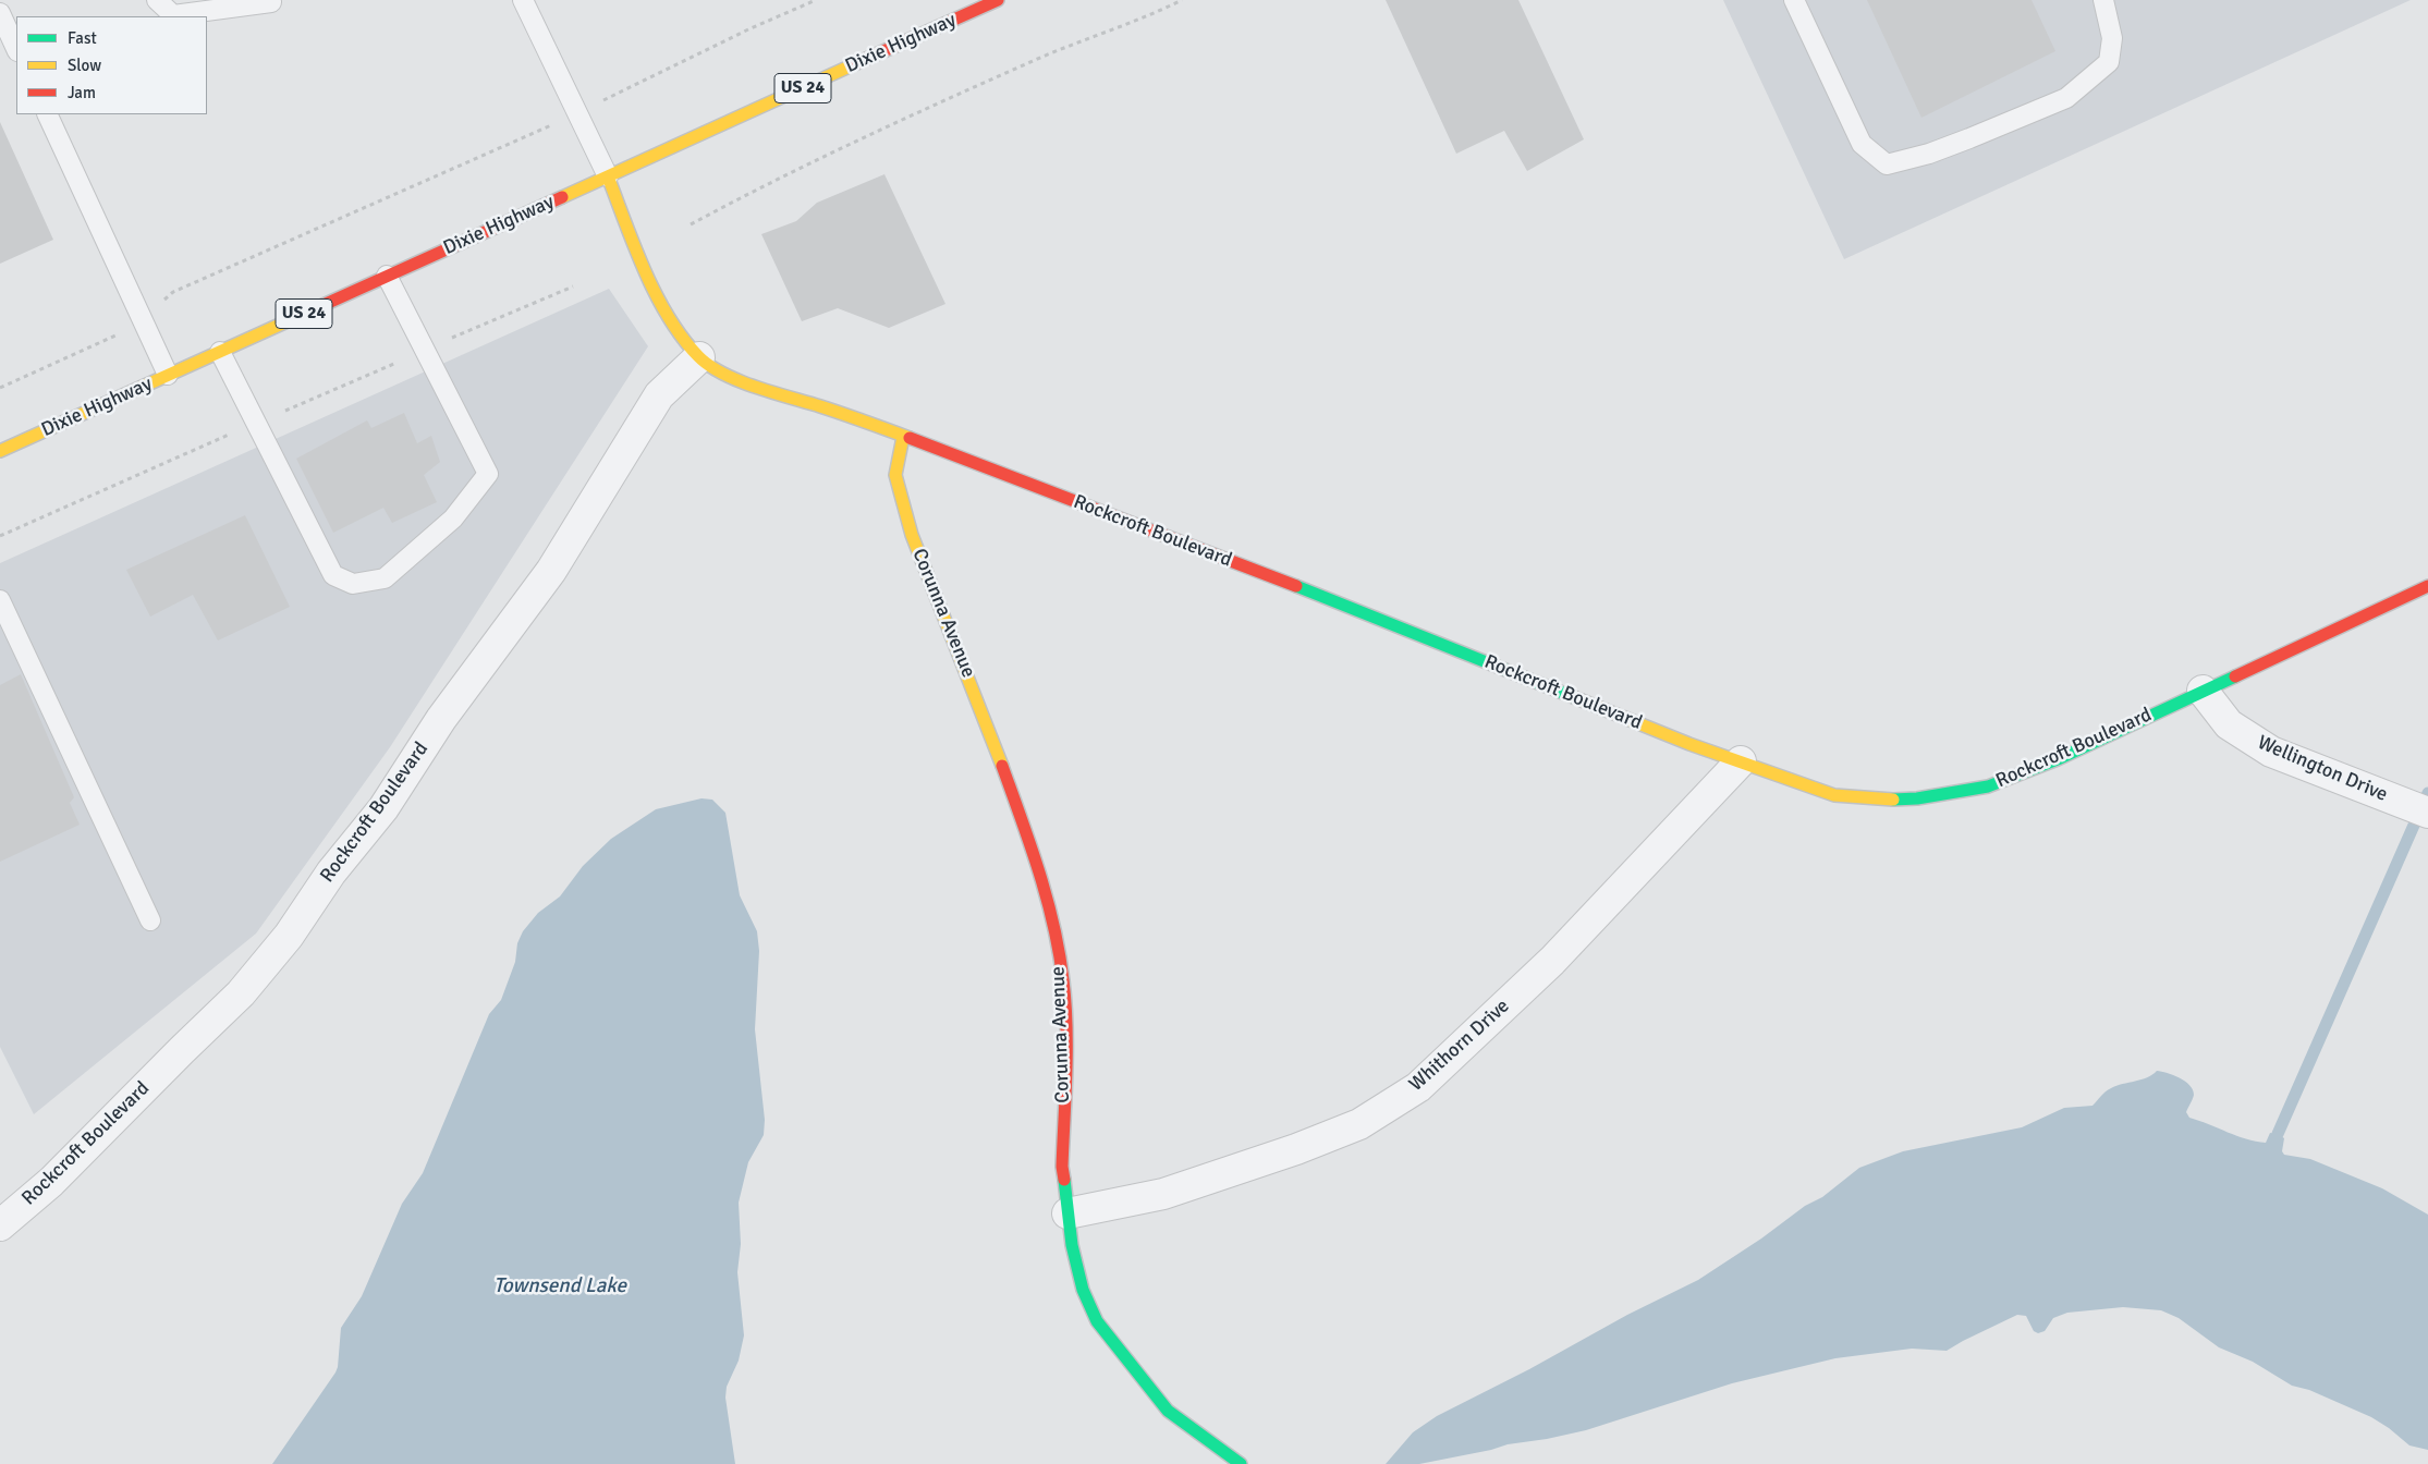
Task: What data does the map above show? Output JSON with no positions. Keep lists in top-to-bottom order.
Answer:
{
  "streets": {
    "street": [
      "Dixie Highway",
      "US 24",
      "Rockcroft Boulevard",
      "Corunna Avenue",
      "Wellington Drive",
      "Whithorn Drive"
    ]
  },
  "crossings": [
    ["Dixie Highway", "Rockcroft Boulevard"],
    ["Rockcroft Boulevard", "Corunna Avenue"],
    ["Rockcroft Boulevard", "Wellington Drive"],
    ["Rockcroft Boulevard", "Whithorn Drive"],
    ["Corunna Avenue", "Whithorn Drive"]
  ],
  "water": ["Townsend Lake"],
  "legend": ["Fast", "Slow", "Jam"]
}
